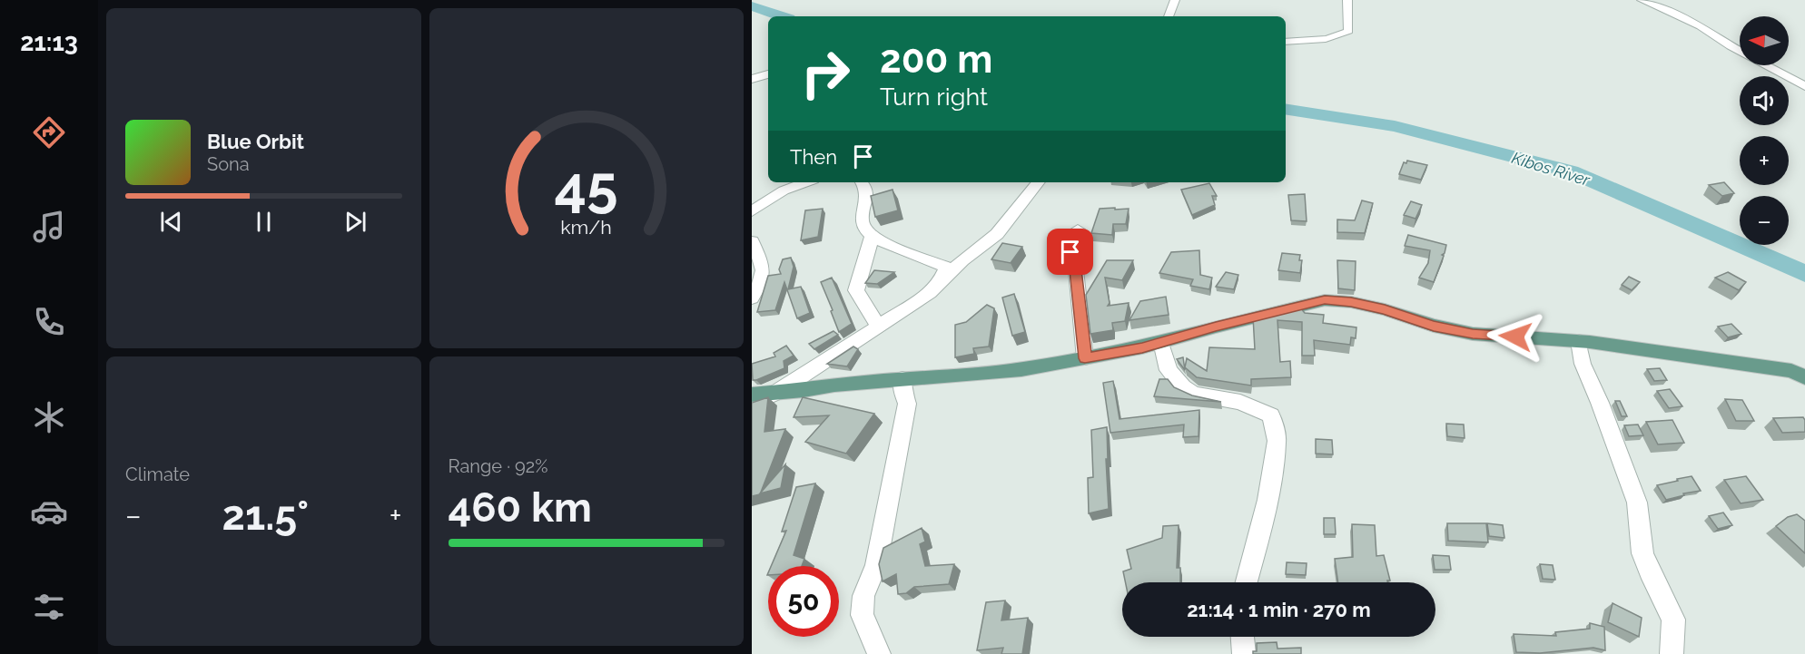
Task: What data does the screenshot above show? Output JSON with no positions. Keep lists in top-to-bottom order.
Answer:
{
  "water": ["Kibos River"],
  "north": "left",
  "page": {
    "tabs": "21:13",
    "map_buttons": ["+", "−"],
    "turn": ["200 m", "Turn right"],
    "song": ["Blue Orbit", "Sona"],
    "then": "Then",
    "tile": [
      "Climate",
      ["Range · 92%", "460 km"]
    ],
    "heat": ["−", "21.5°", "+"],
    "limit": "50",
    "trip": "21:14 · 1 min · 270 m",
    "gauge": ["45", "km/h"]
  }
}
